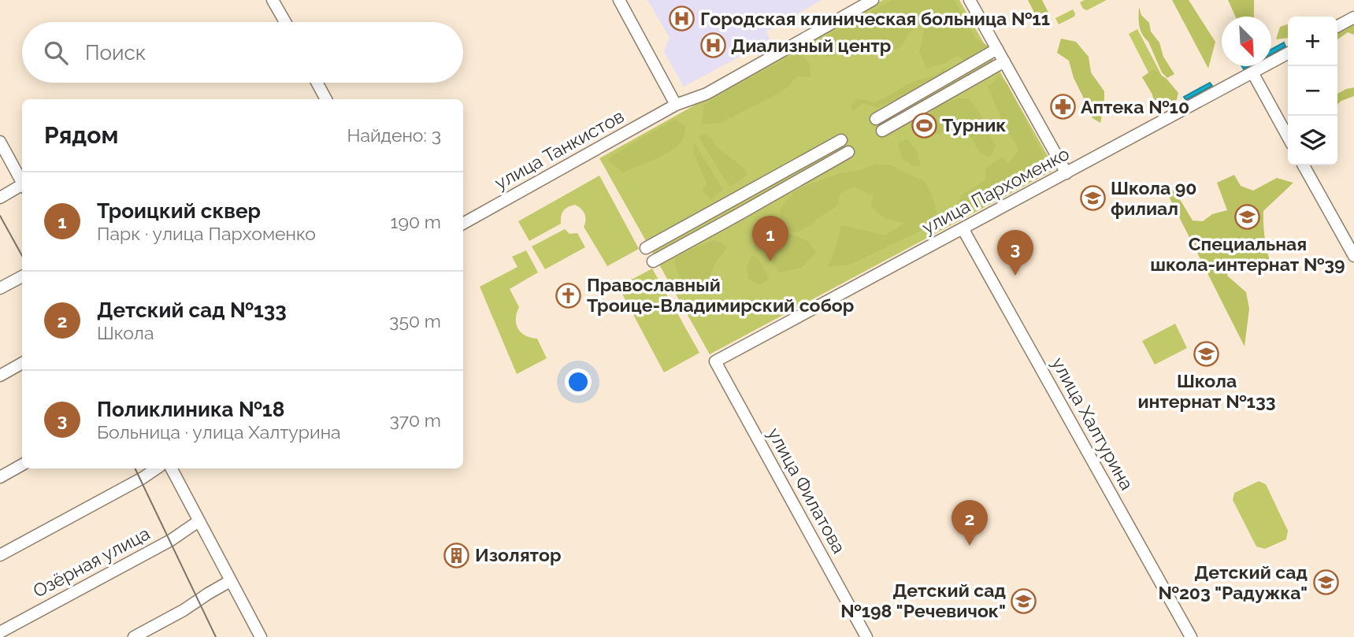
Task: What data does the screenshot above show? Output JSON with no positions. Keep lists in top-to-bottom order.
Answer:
{
  "streets": {
    "street": [
      "улица Танкистов",
      "улица Пархоменко",
      "улица Халтурина",
      "улица Филатова",
      "Озёрная улица"
    ]
  },
  "crossings": [
    ["улица Пархоменко", "улица Халтурина"],
    ["улица Пархоменко", "улица Филатова"]
  ],
  "places": {
    "hospital": ["Городская клиническая больница №11", "Диализный центр"],
    "pharmacy": ["Аптека №10"],
    "sports": ["Турник"],
    "school or university": [
      "Школа 90 филиал",
      "Специальная школа-интернат №39",
      "Школа интернат №133",
      "Детский сад №203 \"Радужка\"",
      "Детский сад №198 \"Речевичок\""
    ],
    "church": ["Православный Троице-Владимирский собор"],
    "building": ["Изолятор"]
  },
  "north": "bottom right",
  "page": {
    "map_buttons": ["+", "−"],
    "search": "Поиск",
    "heading": ["Рядом", "Найдено: 3"],
    "list": [
      {
        "mark": "1",
        "name": "Троицкий сквер",
        "note": "Парк · улица Пархоменко",
        "value": "190 m"
      },
      {
        "mark": "2",
        "name": "Детский сад №133",
        "note": "Школа",
        "value": "350 m"
      },
      {
        "mark": "3",
        "name": "Поликлиника №18",
        "note": "Больница · улица Халтурина",
        "value": "370 m"
      }
    ],
    "pins": ["1", "3", "2"]
  }
}
